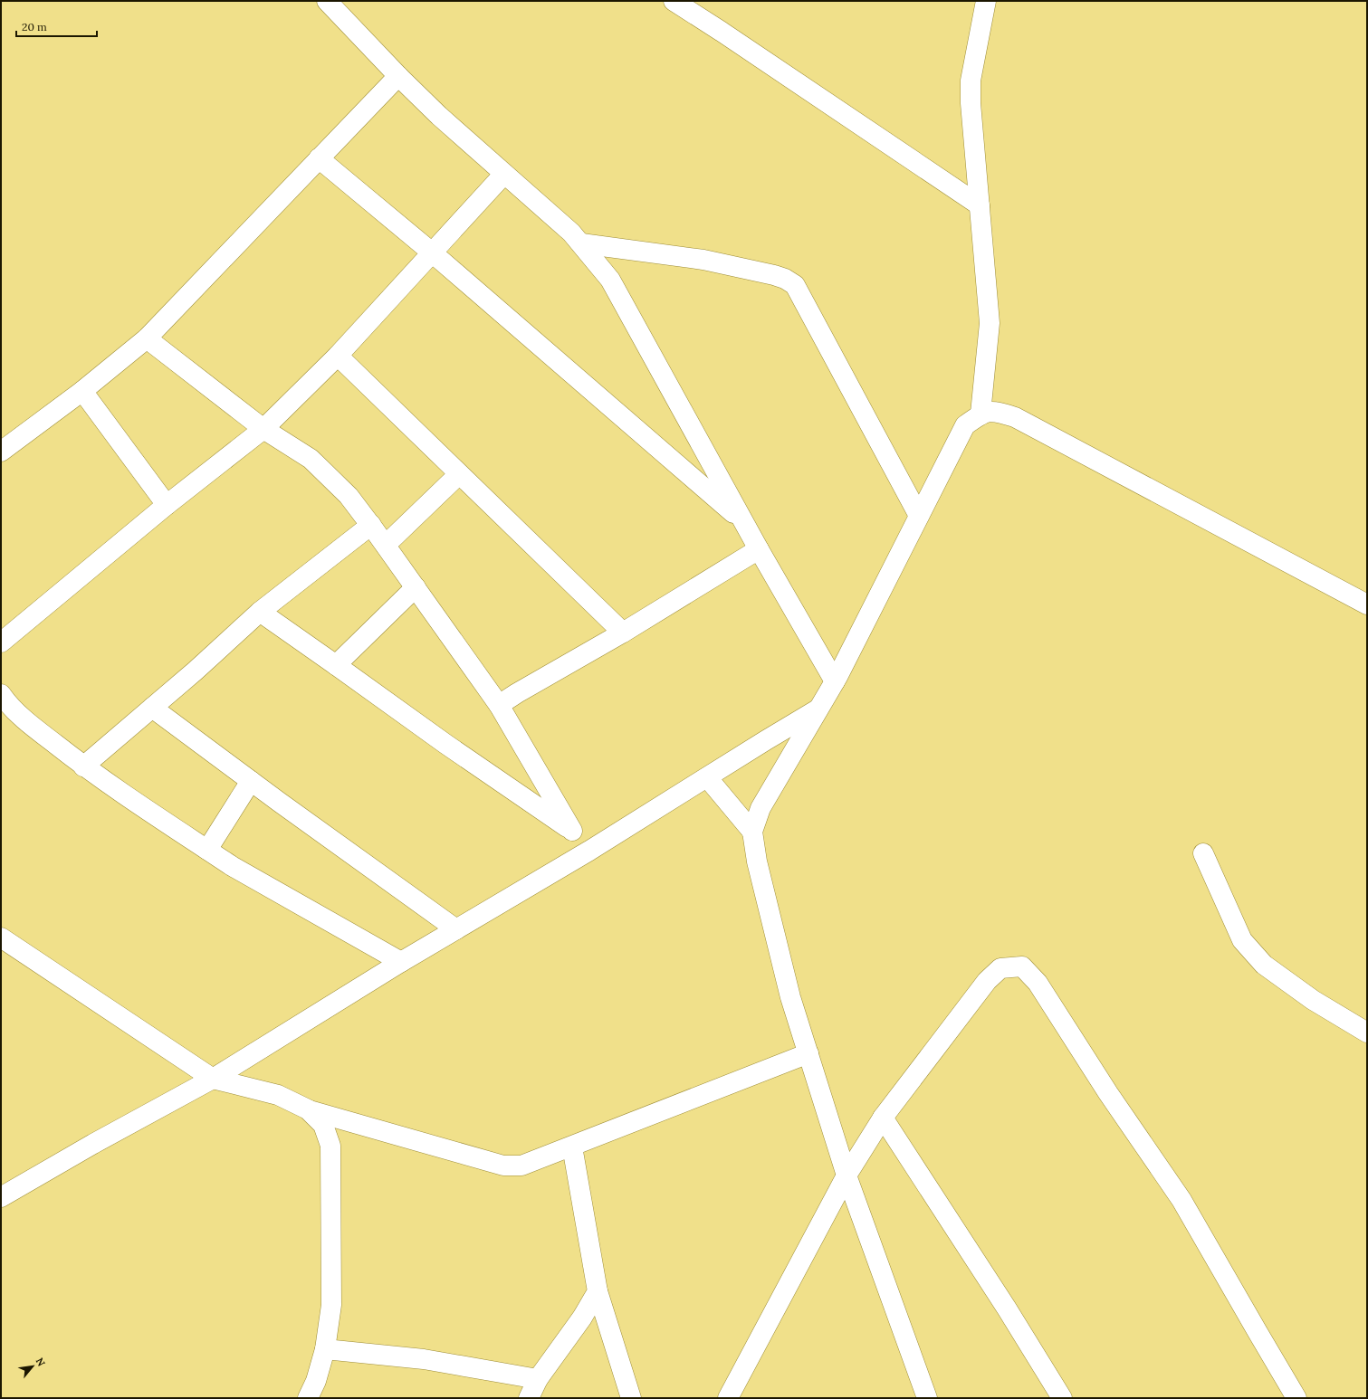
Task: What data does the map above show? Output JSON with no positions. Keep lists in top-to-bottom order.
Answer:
{
  "scale_bar": "20 m",
  "north": "top right"
}
